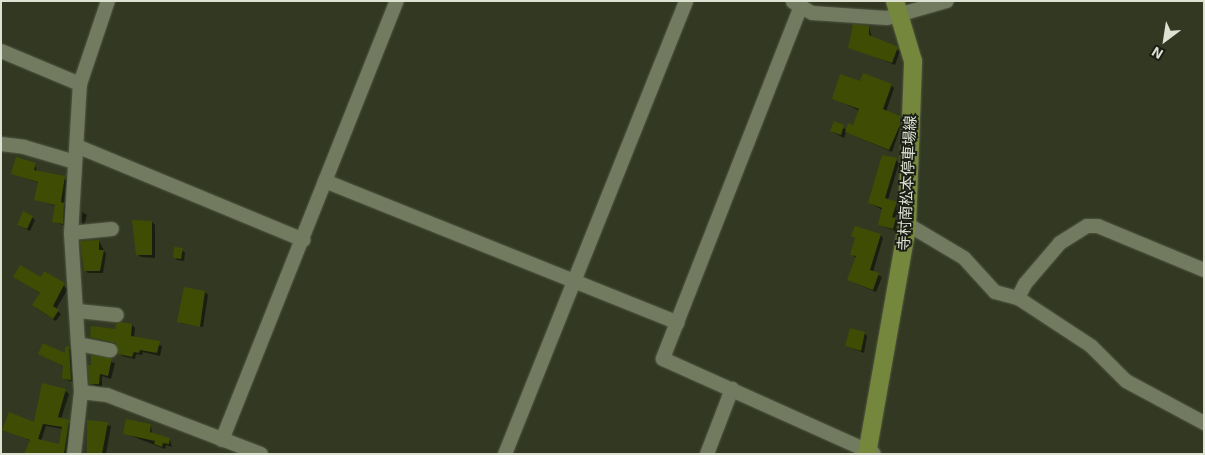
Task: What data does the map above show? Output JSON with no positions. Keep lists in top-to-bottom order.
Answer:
{
  "streets": {
    "main road": ["寺村南松本停車場線"]
  },
  "north": "bottom left"
}
